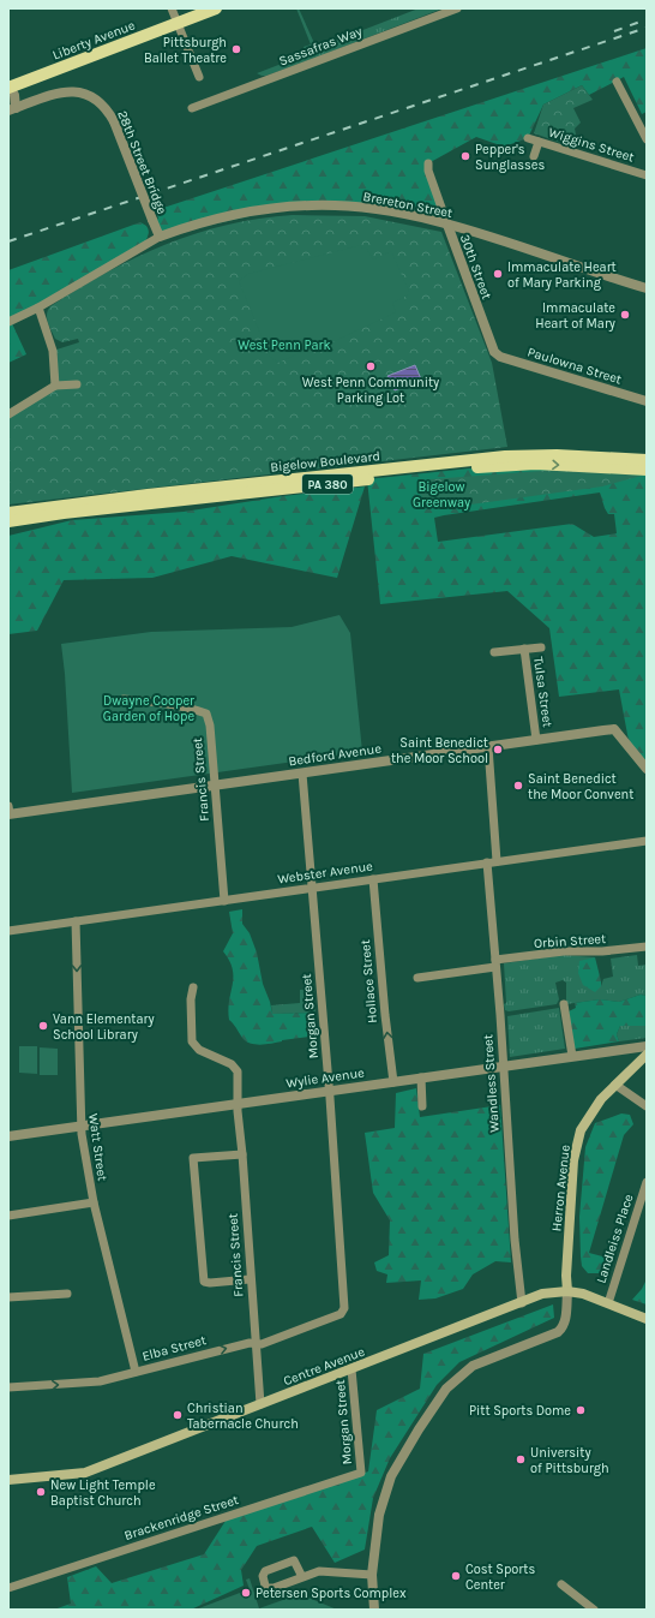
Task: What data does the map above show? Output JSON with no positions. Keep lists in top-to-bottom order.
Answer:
{
  "streets": {
    "main road": [
      "Liberty Avenue",
      "Bigelow Boulevard",
      "PA 380",
      "Herron Avenue",
      "Centre Avenue"
    ],
    "street": [
      "Sassafras Way",
      "Wiggins Street",
      "28th Street Bridge",
      "Brereton Street",
      "30th Street",
      "Paulowna Street",
      "Tulsa Street",
      "Bedford Avenue",
      "Francis Street",
      "Webster Avenue",
      "Orbin Street",
      "Hollace Street",
      "Morgan Street",
      "Wylie Avenue",
      "Wandless Street",
      "Watt Street",
      "Landleiss Place",
      "Elba Street",
      "Brackenridge Street"
    ]
  },
  "crossings": [
    ["28th Street Bridge", "Brereton Street"],
    ["Brereton Street", "30th Street"],
    ["30th Street", "Paulowna Street"],
    ["Tulsa Street", "Bedford Avenue"],
    ["Bedford Avenue", "Francis Street"],
    ["Bedford Avenue", "Morgan Street"],
    ["Francis Street", "Webster Avenue"],
    ["Francis Street", "Wylie Avenue"],
    ["Francis Street", "Elba Street"],
    ["Francis Street", "Centre Avenue"],
    ["Webster Avenue", "Hollace Street"],
    ["Webster Avenue", "Morgan Street"],
    ["Webster Avenue", "Wandless Street"],
    ["Webster Avenue", "Watt Street"],
    ["Orbin Street", "Wandless Street"],
    ["Hollace Street", "Wylie Avenue"],
    ["Morgan Street", "Wylie Avenue"],
    ["Morgan Street", "Elba Street"],
    ["Morgan Street", "Centre Avenue"],
    ["Morgan Street", "Brackenridge Street"],
    ["Wylie Avenue", "Wandless Street"],
    ["Wylie Avenue", "Watt Street"],
    ["Wandless Street", "Centre Avenue"],
    ["Watt Street", "Elba Street"],
    ["Herron Avenue", "Centre Avenue"],
    ["Landleiss Place", "Centre Avenue"]
  ],
  "one_way": ["Hollace Street", "Watt Street", "Elba Street"],
  "parks": ["West Penn Park", "Bigelow Greenway", "Dwayne Cooper Garden of Hope"],
  "places": [
    "Pittsburgh Ballet Theatre",
    "Pepper's Sunglasses",
    "Immaculate Heart of Mary Parking",
    "Immaculate Heart of Mary",
    "West Penn Community Parking Lot",
    "Saint Benedict the Moor School",
    "Saint Benedict the Moor Convent",
    "Vann Elementary School Library",
    "Pitt Sports Dome",
    "Christian Tabernacle Church",
    "University of Pittsburgh",
    "New Light Temple Baptist Church",
    "Cost Sports Center",
    "Petersen Sports Complex"
  ]
}
